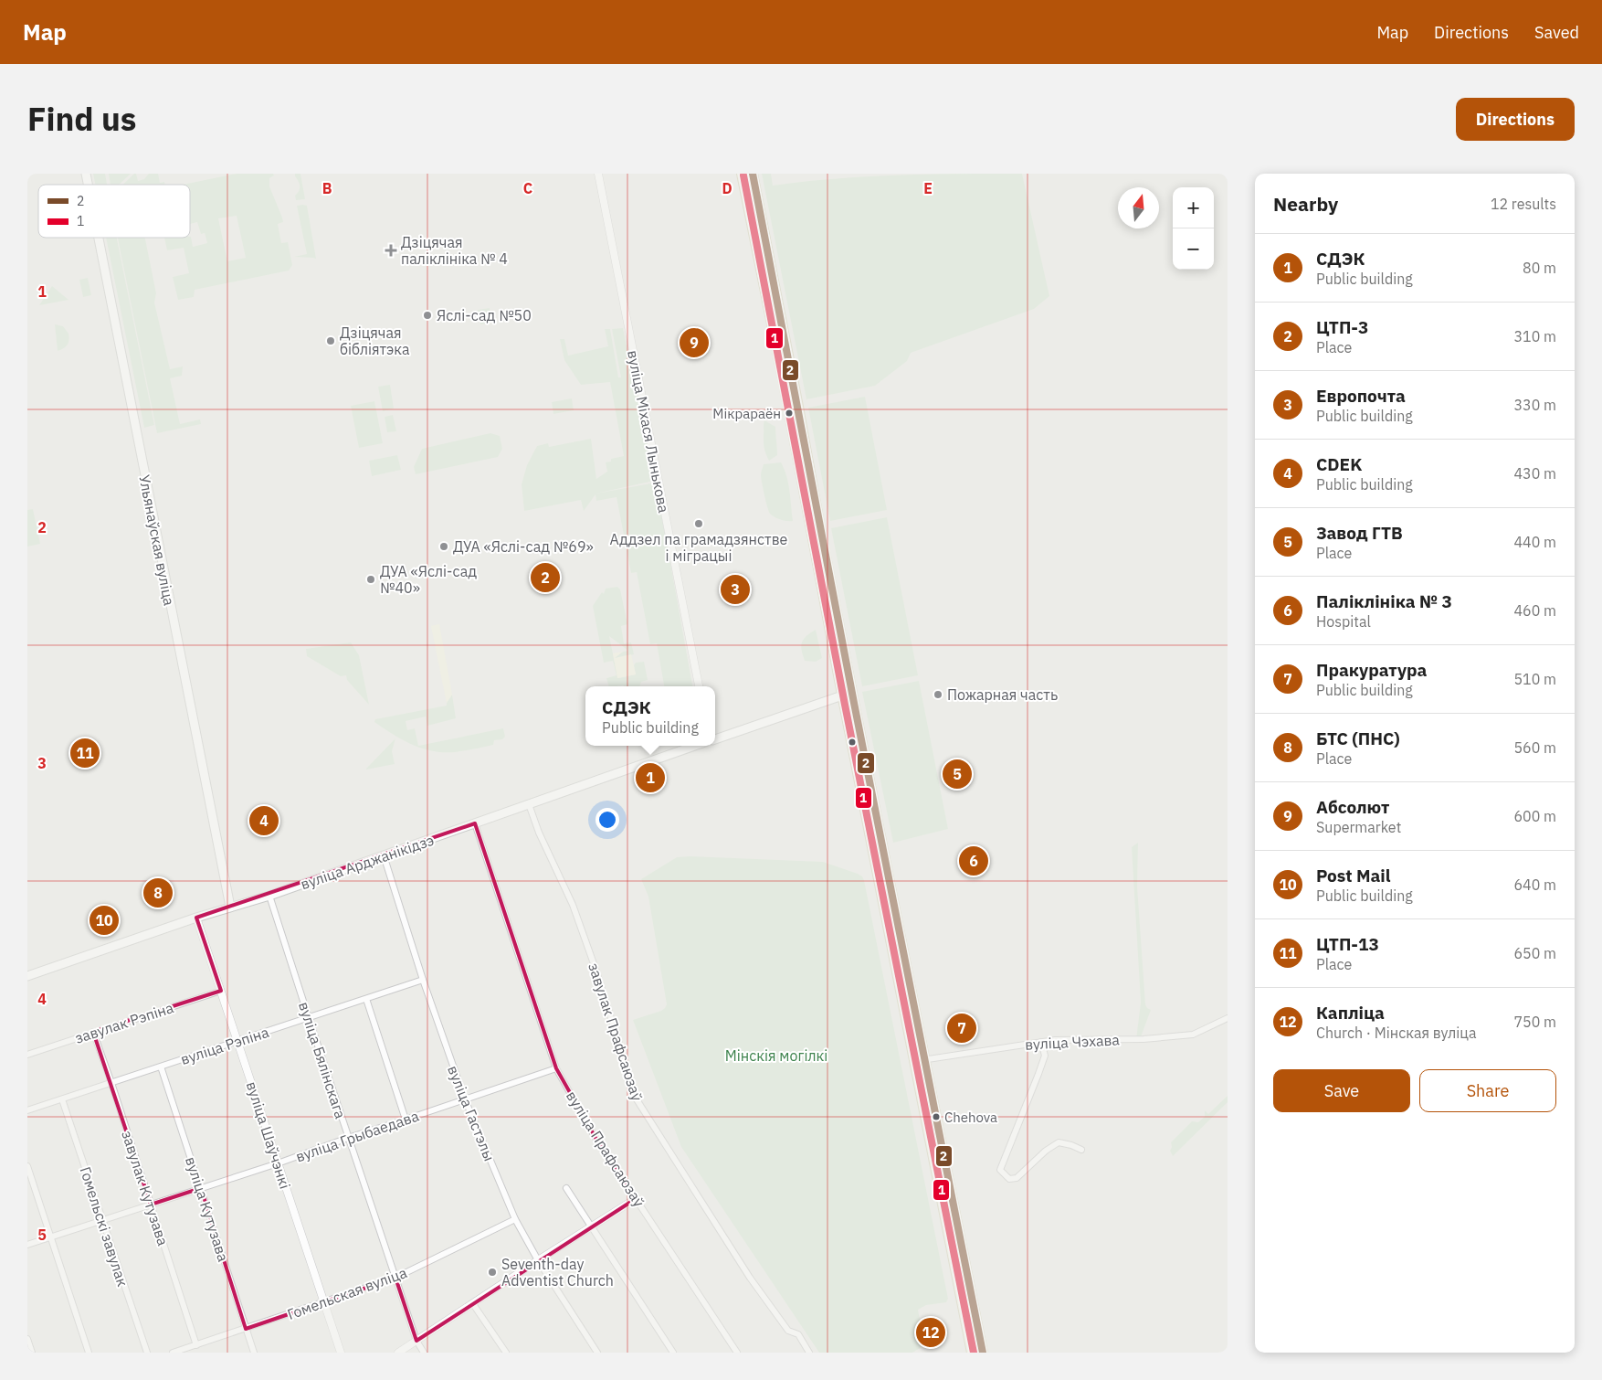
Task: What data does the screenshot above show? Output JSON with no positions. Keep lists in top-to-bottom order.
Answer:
{
  "streets": {
    "main road": ["Ульянаўская вуліца", "вуліца Арджанікідзэ"],
    "street": [
      "вуліца Міхася Лынькова",
      "завулак Рэпіна",
      "завулак Прафсаюзаў",
      "вуліца Чэхава",
      "вуліца Рэпіна",
      "вуліца Бялінскага",
      "вуліца Гастэлы",
      "вуліца Шаўчэнкі",
      "вуліца Грыбаедава",
      "вуліца Прафсаюзаў",
      "завулак Кутузава",
      "вуліца Кутузава",
      "Гомельскі завулак",
      "Гомельская вуліца"
    ]
  },
  "crossings": [
    ["Ульянаўская вуліца", "вуліца Арджанікідзэ"],
    ["вуліца Арджанікідзэ", "завулак Прафсаюзаў"],
    ["вуліца Арджанікідзэ", "вуліца Бялінскага"],
    ["вуліца Арджанікідзэ", "вуліца Гастэлы"],
    ["вуліца Арджанікідзэ", "вуліца Шаўчэнкі"],
    ["вуліца Арджанікідзэ", "вуліца Прафсаюзаў"],
    ["завулак Рэпіна", "вуліца Шаўчэнкі"],
    ["завулак Рэпіна", "завулак Кутузава"],
    ["вуліца Рэпіна", "вуліца Бялінскага"],
    ["вуліца Рэпіна", "вуліца Гастэлы"],
    ["вуліца Рэпіна", "вуліца Шаўчэнкі"],
    ["вуліца Рэпіна", "завулак Кутузава"],
    ["вуліца Рэпіна", "вуліца Кутузава"],
    ["вуліца Рэпіна", "Гомельскі завулак"],
    ["вуліца Бялінскага", "вуліца Грыбаедава"],
    ["вуліца Бялінскага", "Гомельская вуліца"],
    ["вуліца Гастэлы", "вуліца Грыбаедава"],
    ["вуліца Гастэлы", "Гомельская вуліца"],
    ["вуліца Шаўчэнкі", "вуліца Грыбаедава"],
    ["вуліца Шаўчэнкі", "Гомельская вуліца"],
    ["вуліца Грыбаедава", "вуліца Прафсаюзаў"],
    ["вуліца Грыбаедава", "завулак Кутузава"],
    ["вуліца Грыбаедава", "вуліца Кутузава"],
    ["вуліца Грыбаедава", "Гомельскі завулак"],
    ["завулак Кутузава", "Гомельская вуліца"],
    ["вуліца Кутузава", "Гомельская вуліца"]
  ],
  "parks": ["Мінскія могілкі"],
  "places": {
    "health": ["Дзіцячая паліклініка № 4"],
    "other": [
      "Яслі-сад №50",
      "Дзіцячая бібліятэка",
      "Мікрараён",
      "Аддзел па грамадзянстве і міграцыі",
      "ДУА «Яслі-сад №69»",
      "ДУА «Яслі-сад №40»",
      "Пожарная часть",
      "Chehova",
      "Seventh-day Adventist Church"
    ]
  },
  "lines": ["transit line 2", "transit line 1"],
  "legend": ["2", "1"],
  "north": "top",
  "page": {
    "header": "Map",
    "nav": ["Map", "Directions", "Saved"],
    "title": "Find us",
    "buttons": [
      "Directions",
      ["Save", "Share"]
    ],
    "heading": ["Nearby", "12 results"],
    "map_buttons": ["+", "−"],
    "list": [
      {
        "mark": "1",
        "name": "СДЭК",
        "note": "Public building",
        "value": "80 m"
      },
      {
        "mark": "2",
        "name": "ЦТП-3",
        "note": "Place",
        "value": "310 m"
      },
      {
        "mark": "3",
        "name": "Европочта",
        "note": "Public building",
        "value": "330 m"
      },
      {
        "mark": "4",
        "name": "CDEK",
        "note": "Public building",
        "value": "430 m"
      },
      {
        "mark": "5",
        "name": "Завод ГТВ",
        "note": "Place",
        "value": "440 m"
      },
      {
        "mark": "6",
        "name": "Паліклініка № 3",
        "note": "Hospital",
        "value": "460 m"
      },
      {
        "mark": "7",
        "name": "Пракуратура",
        "note": "Public building",
        "value": "510 m"
      },
      {
        "mark": "8",
        "name": "БТС (ПНС)",
        "note": "Place",
        "value": "560 m"
      },
      {
        "mark": "9",
        "name": "Абсолют",
        "note": "Supermarket",
        "value": "600 m"
      },
      {
        "mark": "10",
        "name": "Post Mail",
        "note": "Public building",
        "value": "640 m"
      },
      {
        "mark": "11",
        "name": "ЦТП-13",
        "note": "Place",
        "value": "650 m"
      },
      {
        "mark": "12",
        "name": "Капліца",
        "note": "Church · Мінская вуліца",
        "value": "750 m"
      }
    ],
    "pins": [
      "9",
      "2",
      "3",
      "11",
      "5",
      "1",
      "4",
      "6",
      "8",
      "10",
      "7",
      "12"
    ],
    "popup": ["СДЭК", "Public building"]
  },
  "grid": {
    "columns": [
      "B",
      "C",
      "D",
      "E"
    ],
    "rows": [
      "1",
      "2",
      "3",
      "4",
      "5"
    ]
  }
}
